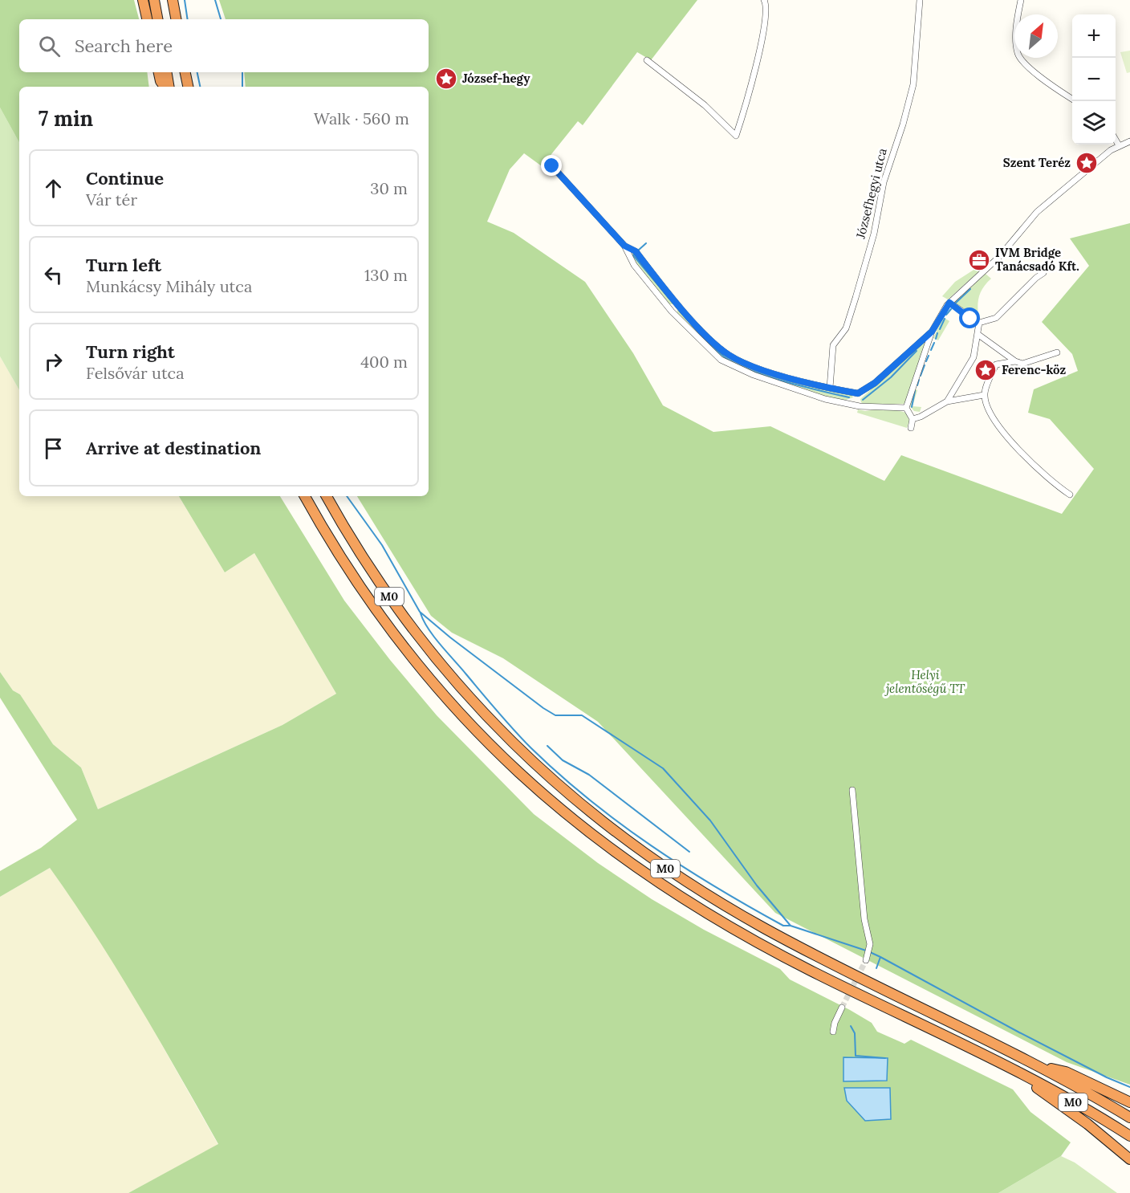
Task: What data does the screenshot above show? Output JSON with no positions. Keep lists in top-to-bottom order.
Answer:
{
  "streets": {
    "highway": ["M0"],
    "street": ["Józsefhegyi utca"]
  },
  "parks": ["Helyi jelentőségű TT"],
  "places": {
    "place": ["József-hegy", "Szent Teréz", "Ferenc-köz"],
    "office": ["IVM Bridge Tanácsadó Kft."]
  },
  "north": "top right",
  "page": {
    "map_buttons": ["+", "−"],
    "search": "Search here",
    "heading": ["7 min", "Walk · 560 m"],
    "list": [
      ["Continue", "Vár tér", "30 m"],
      ["Turn left", "Munkácsy Mihály utca", "130 m"],
      ["Turn right", "Felsővár utca", "400 m"],
      "Arrive at destination"
    ]
  }
}
